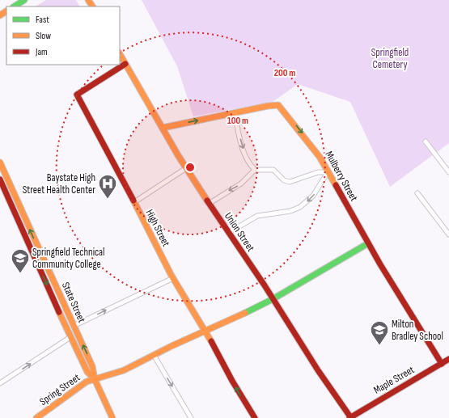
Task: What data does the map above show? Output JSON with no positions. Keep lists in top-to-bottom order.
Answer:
{
  "streets": {
    "street": [
      "Mulberry Street",
      "High Street",
      "Union Street",
      "State Street",
      "Maple Street",
      "Spring Street"
    ]
  },
  "crossings": [
    ["Mulberry Street", "Union Street"],
    ["Mulberry Street", "Maple Street"],
    ["Mulberry Street", "Spring Street"],
    ["High Street", "Union Street"],
    ["High Street", "Spring Street"],
    ["Union Street", "Maple Street"],
    ["Union Street", "Spring Street"],
    ["State Street", "Spring Street"]
  ],
  "one_way": ["Mulberry Street"],
  "parks": ["Springfield Cemetery"],
  "places": {
    "hospital": ["Baystate High Street Health Center"],
    "school or university": ["Springfield Technical Community College", "Milton Bradley School"]
  },
  "legend": ["Fast", "Slow", "Jam"],
  "rings": ["200 m", "100 m"]
}
